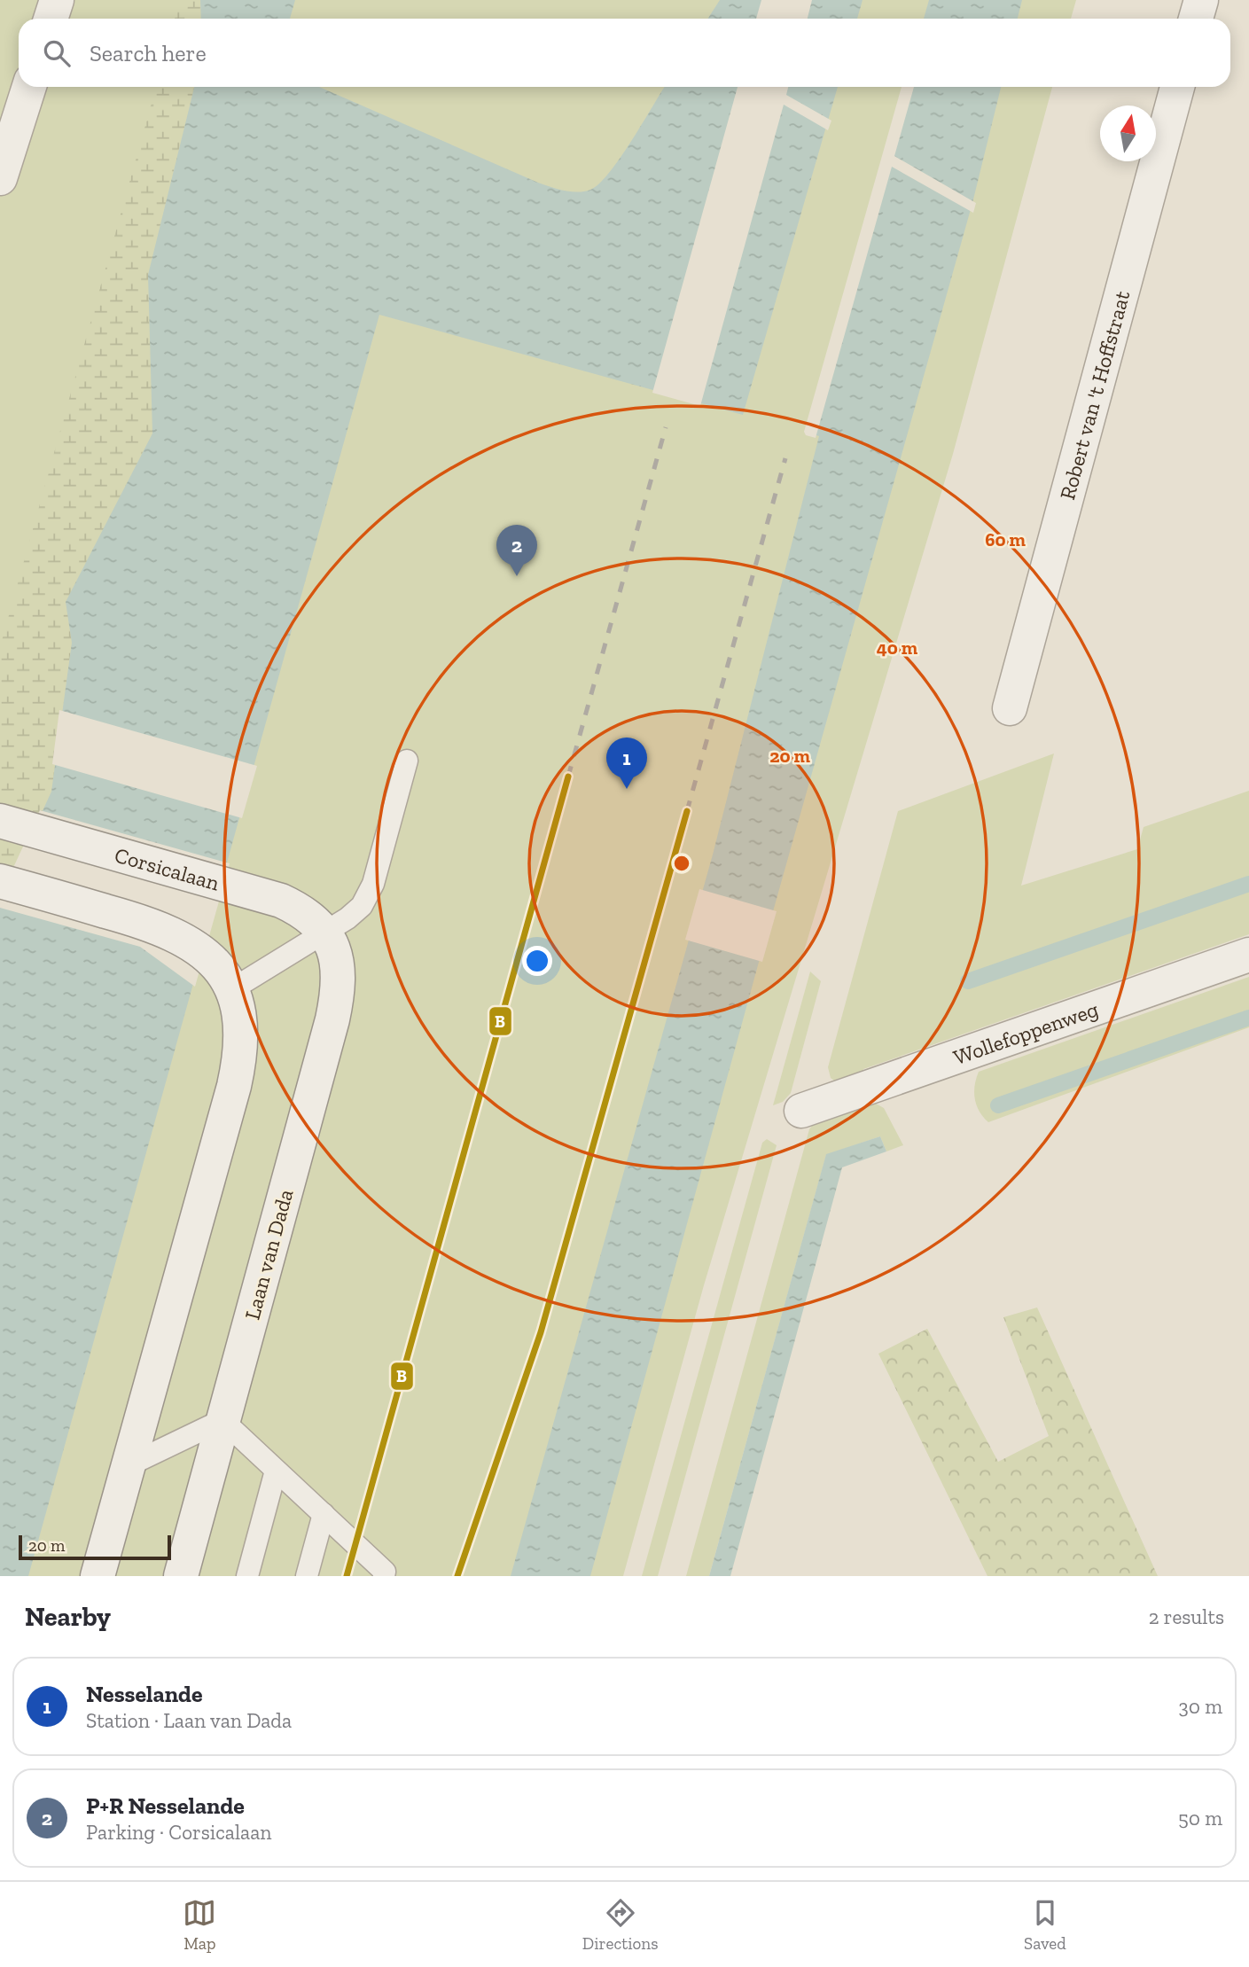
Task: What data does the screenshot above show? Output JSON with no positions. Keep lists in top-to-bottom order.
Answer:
{
  "streets": {
    "street": [
      "Robert van 't Hoffstraat",
      "Corsicalaan",
      "Wollefoppenweg",
      "Laan van Dada"
    ]
  },
  "crossings": [
    ["Corsicalaan", "Laan van Dada"]
  ],
  "lines": ["transit line B"],
  "scale_bar": "20 m",
  "north": "top",
  "page": {
    "search": "Search here",
    "pins": ["2", "1"],
    "scale": "20 m",
    "heading": ["Nearby", "2 results"],
    "list": [
      {
        "mark": "1",
        "name": "Nesselande",
        "note": "Station · Laan van Dada",
        "value": "30 m"
      },
      {
        "mark": "2",
        "name": "P+R Nesselande",
        "note": "Parking · Corsicalaan",
        "value": "50 m"
      }
    ],
    "nav": ["Map", "Directions", "Saved"]
  },
  "rings": ["60 m", "40 m", "20 m"]
}
